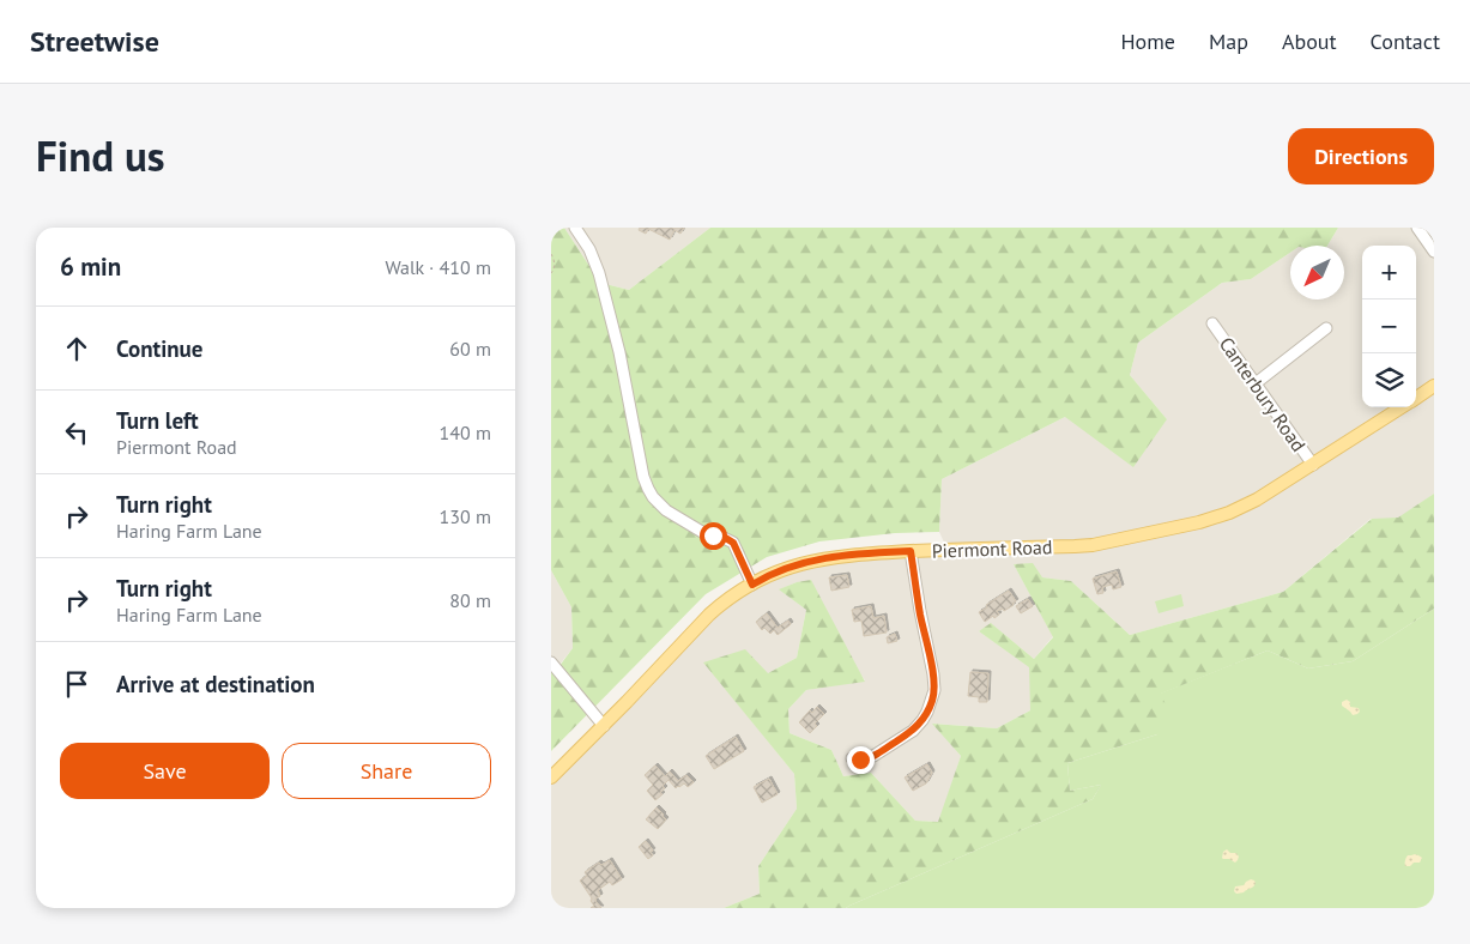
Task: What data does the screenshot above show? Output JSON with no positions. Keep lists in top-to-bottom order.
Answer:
{
  "streets": {
    "main road": ["Piermont Road"],
    "street": ["Canterbury Road"]
  },
  "crossings": [
    ["Canterbury Road", "Piermont Road"]
  ],
  "north": "bottom left",
  "page": {
    "header": "Streetwise",
    "nav": [
      "Home",
      "Map",
      "About",
      "Contact"
    ],
    "title": "Find us",
    "buttons": [
      "Directions",
      ["Save", "Share"]
    ],
    "heading": ["6 min", "Walk · 410 m"],
    "map_buttons": ["+", "−"],
    "list": [
      ["Continue", "60 m"],
      ["Turn left", "Piermont Road", "140 m"],
      ["Turn right", "Haring Farm Lane", "130 m"],
      ["Turn right", "Haring Farm Lane", "80 m"],
      "Arrive at destination"
    ]
  }
}
